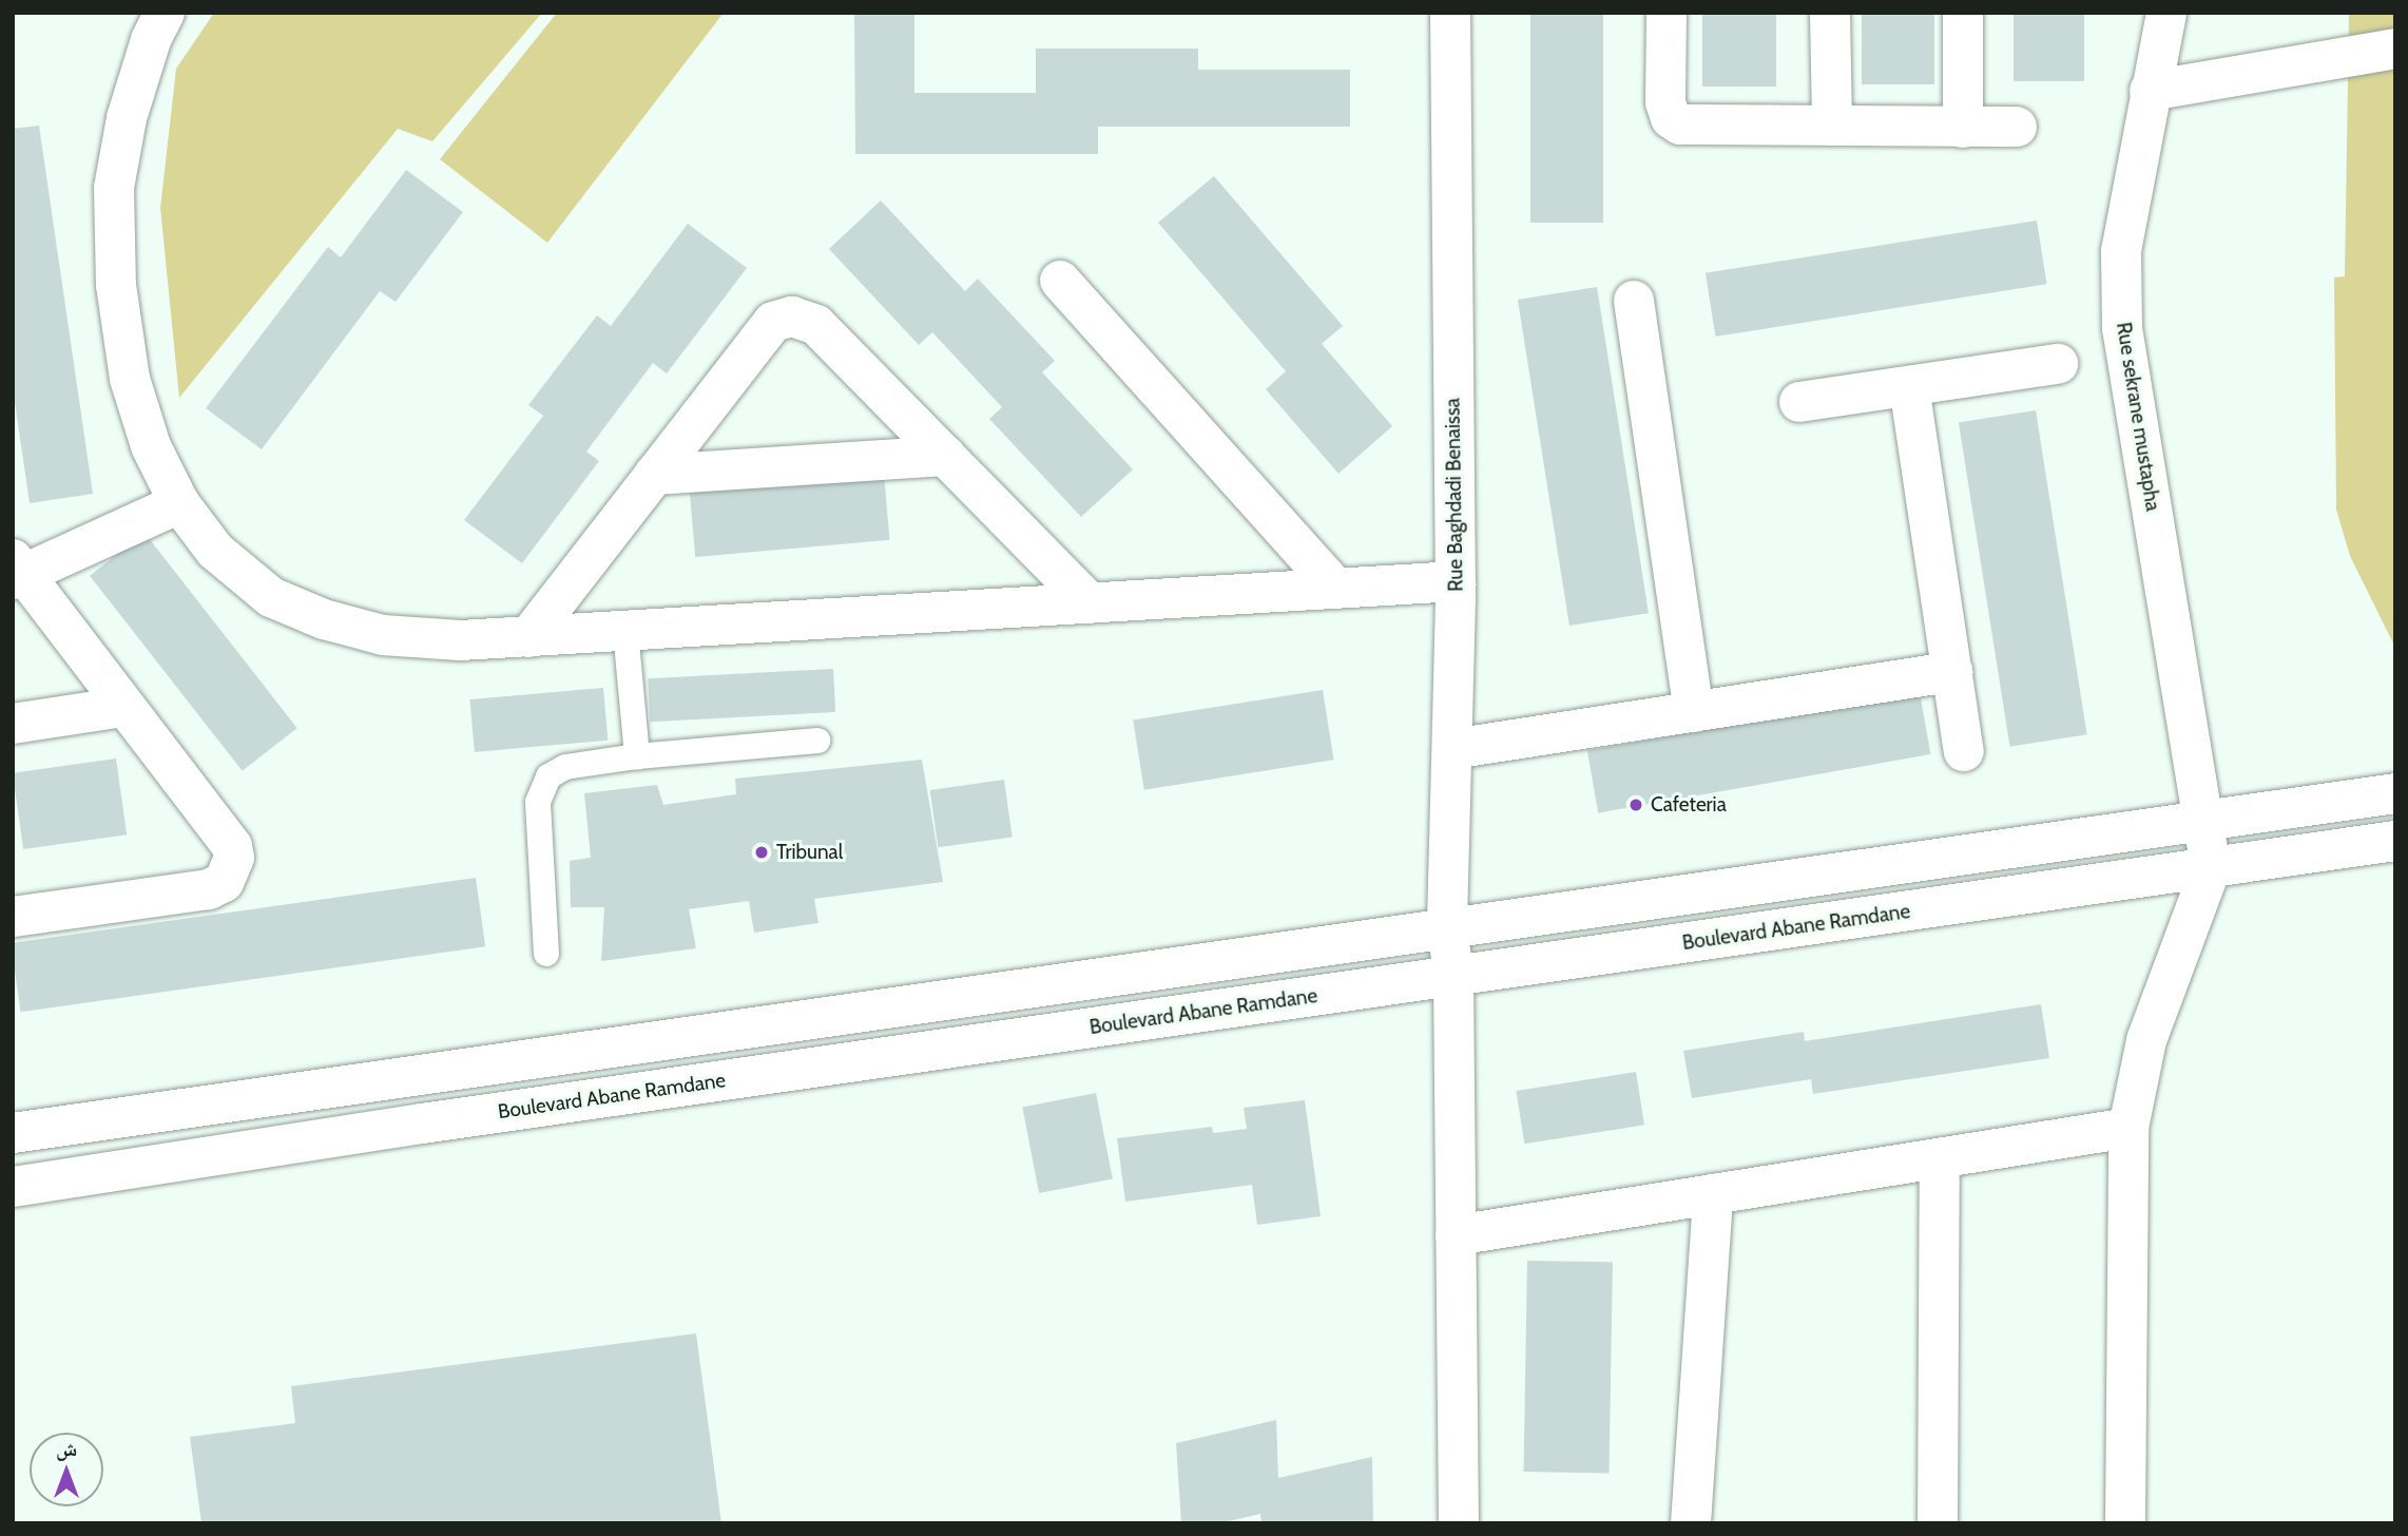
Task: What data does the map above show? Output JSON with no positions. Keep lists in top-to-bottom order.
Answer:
{
  "streets": {
    "street": ["Rue sekrane mustapha", "Rue Baghdadi Benaissa", "Boulevard Abane Ramdane"]
  },
  "crossings": [
    ["Rue sekrane mustapha", "Boulevard Abane Ramdane"],
    ["Rue Baghdadi Benaissa", "Boulevard Abane Ramdane"]
  ],
  "places": ["Cafeteria", "Tribunal"],
  "north": "top"
}
